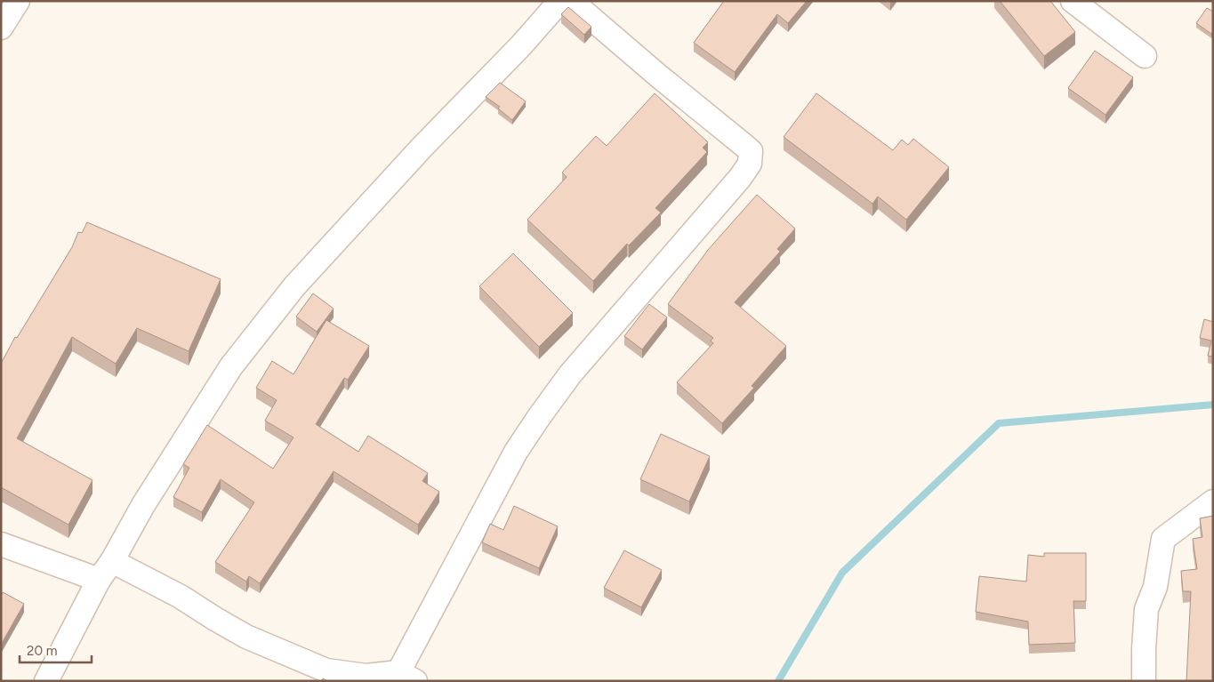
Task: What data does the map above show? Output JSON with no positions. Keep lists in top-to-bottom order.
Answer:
{
  "scale_bar": "20 m"
}
